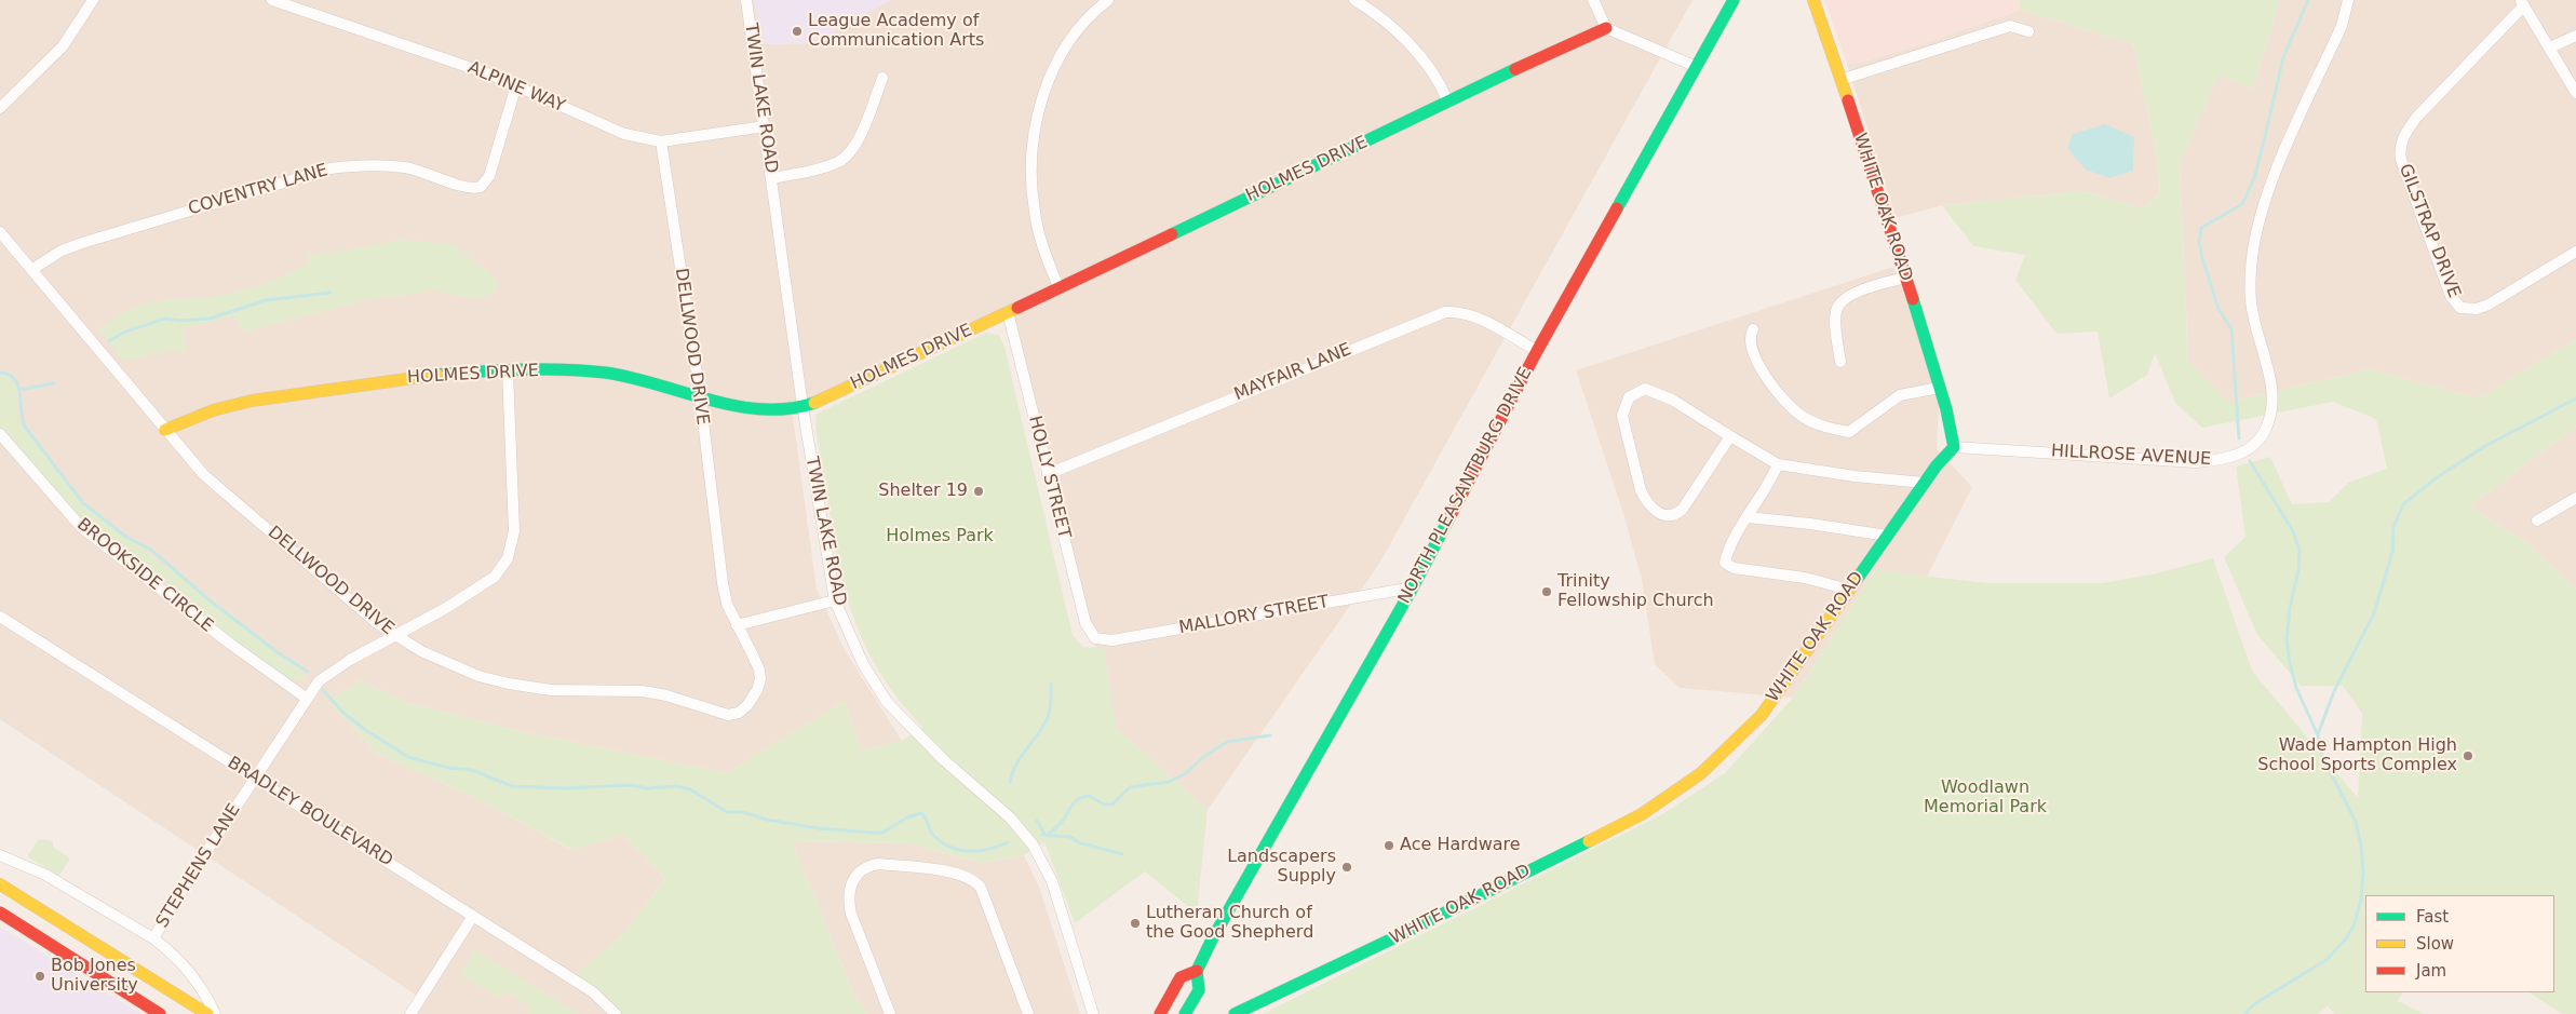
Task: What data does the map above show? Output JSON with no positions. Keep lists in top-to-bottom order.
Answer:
{
  "streets": {
    "street": [
      "ALPINE WAY",
      "TWIN LAKE ROAD",
      "HOLMES DRIVE",
      "COVENTRY LANE",
      "WHITE OAK ROAD",
      "GILSTRAP DRIVE",
      "DELLWOOD DRIVE",
      "MAYFAIR LANE",
      "HILLROSE AVENUE",
      "HOLLY STREET",
      "NORTH PLEASANTBURG DRIVE",
      "BROOKSIDE CIRCLE",
      "MALLORY STREET",
      "BRADLEY BOULEVARD",
      "STEPHENS LANE"
    ]
  },
  "crossings": [
    ["ALPINE WAY", "TWIN LAKE ROAD"],
    ["ALPINE WAY", "COVENTRY LANE"],
    ["ALPINE WAY", "DELLWOOD DRIVE"],
    ["TWIN LAKE ROAD", "HOLMES DRIVE"],
    ["HOLMES DRIVE", "DELLWOOD DRIVE"],
    ["HOLMES DRIVE", "HOLLY STREET"],
    ["HOLMES DRIVE", "STEPHENS LANE"],
    ["COVENTRY LANE", "DELLWOOD DRIVE"],
    ["WHITE OAK ROAD", "HILLROSE AVENUE"],
    ["DELLWOOD DRIVE", "STEPHENS LANE"],
    ["MAYFAIR LANE", "HOLLY STREET"],
    ["MAYFAIR LANE", "NORTH PLEASANTBURG DRIVE"],
    ["HOLLY STREET", "MALLORY STREET"],
    ["NORTH PLEASANTBURG DRIVE", "MALLORY STREET"],
    ["BROOKSIDE CIRCLE", "STEPHENS LANE"],
    ["BRADLEY BOULEVARD", "STEPHENS LANE"]
  ],
  "parks": ["Holmes Park", "Woodlawn Memorial Park"],
  "places": [
    "League Academy of Communication Arts",
    "Shelter 19",
    "Trinity Fellowship Church",
    "Wade Hampton High School Sports Complex",
    "Ace Hardware",
    "Landscapers Supply",
    "Lutheran Church of the Good Shepherd",
    "Bob Jones University"
  ],
  "legend": ["Fast", "Slow", "Jam"]
}
